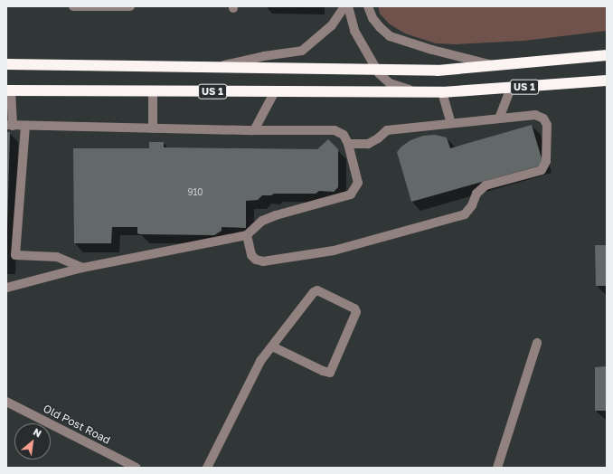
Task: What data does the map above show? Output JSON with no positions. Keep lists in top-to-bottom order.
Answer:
{
  "streets": {
    "highway": ["US 1"],
    "street": ["Old Post Road"]
  },
  "house_numbers": ["910"],
  "north": "top right"
}
